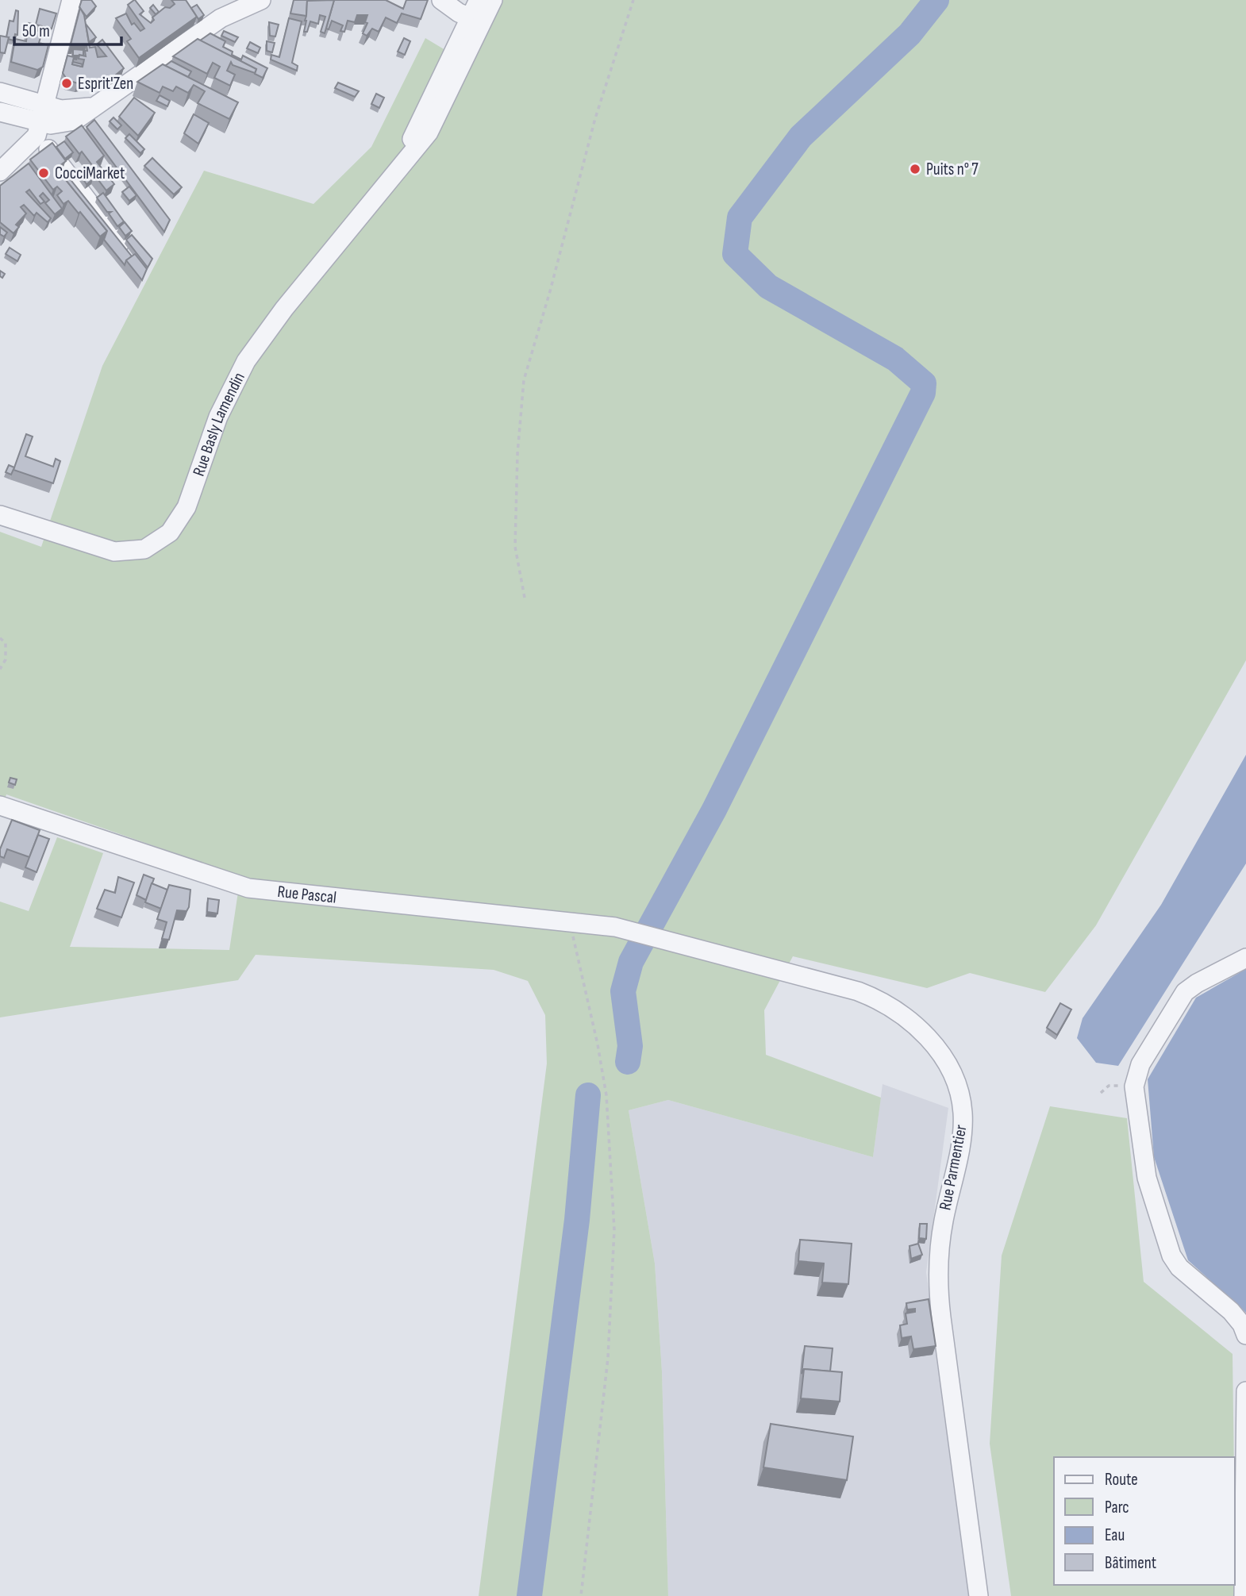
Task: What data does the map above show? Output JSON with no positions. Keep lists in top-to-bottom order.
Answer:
{
  "streets": {
    "street": ["Rue Basly Lamendin", "Rue Pascal", "Rue Parmentier"]
  },
  "crossings": [
    ["Rue Pascal", "Rue Parmentier"]
  ],
  "places": ["Esprit'Zen", "Puits n° 7", "CocciMarket"],
  "legend": [
    "Route",
    "Parc",
    "Eau",
    "Bâtiment"
  ],
  "scale_bar": "50 m"
}
